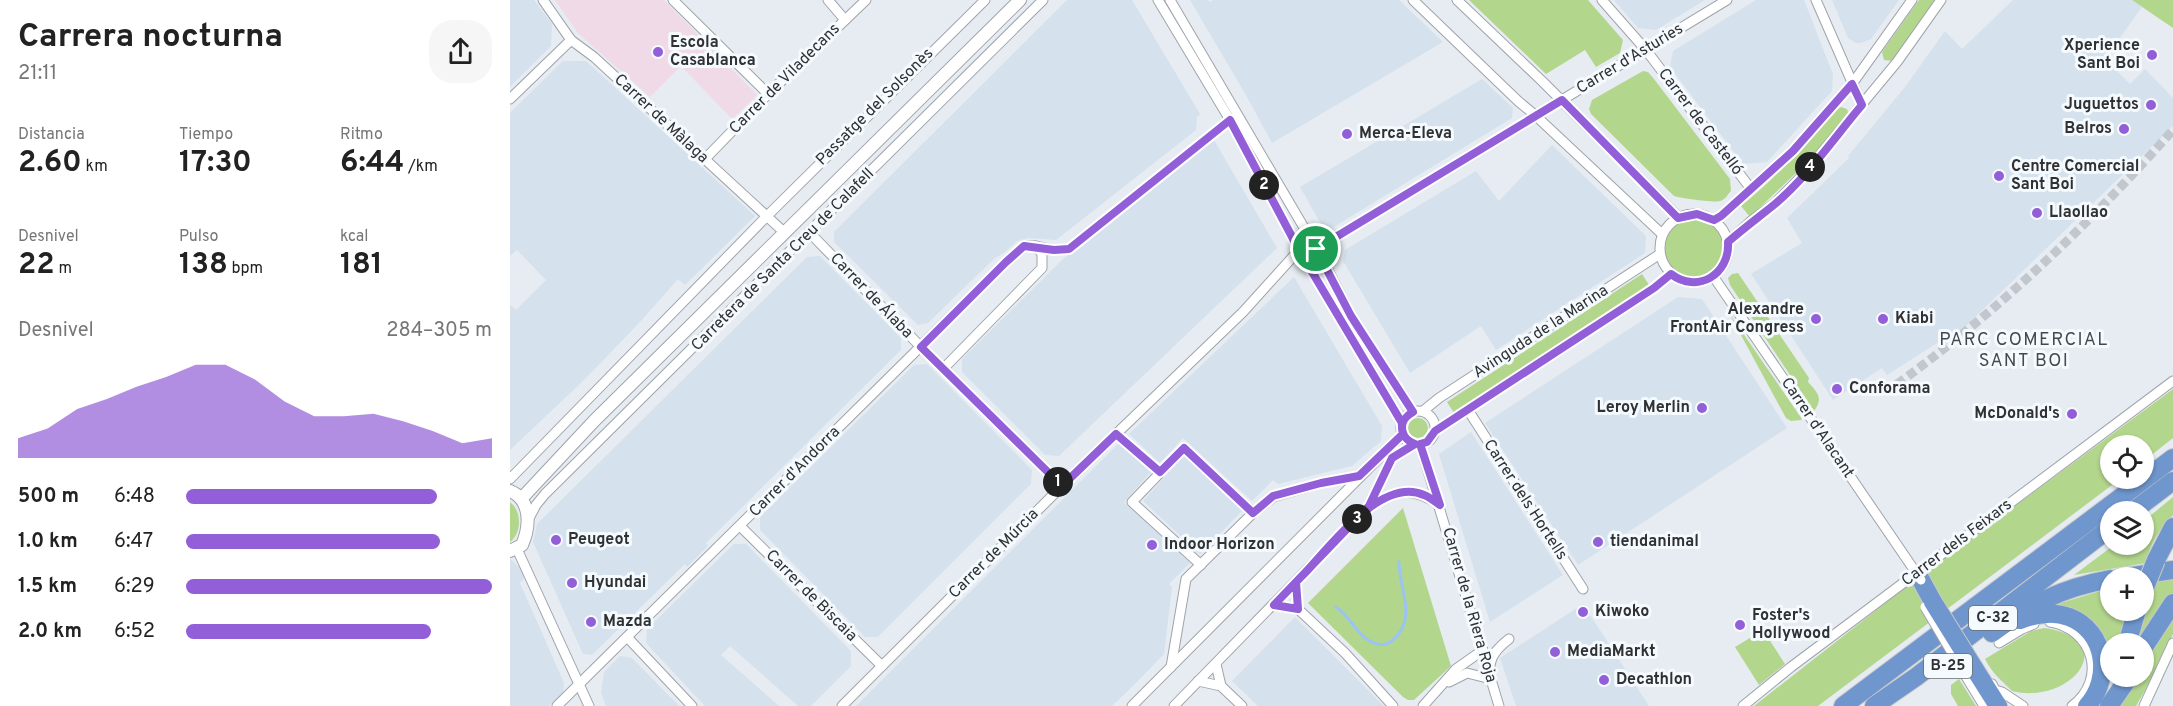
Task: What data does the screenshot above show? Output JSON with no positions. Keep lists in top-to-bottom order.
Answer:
{
  "streets": {
    "highway": ["C-32", "B-25"],
    "street": [
      "Carrer d'Asturies",
      "Carrer de Viladecans",
      "Passatge del Solsonès",
      "Carrer de Màlaga",
      "Carrer de Castelló",
      "Carretera de Santa Creu de Calafell",
      "Carrer de Álaba",
      "Avinguda de la Marina",
      "Carrer d'Alacant",
      "Carrer d'Andorra",
      "Carrer dels Hortells",
      "Carrer dels Feixars",
      "Carrer de Múrcia",
      "Carrer de Biscaia",
      "Carrer de la Riera Roja"
    ]
  },
  "crossings": [
    ["Carrer d'Asturies", "Carrer de Castelló"],
    ["Carrer de Viladecans", "Carrer de Màlaga"],
    ["Passatge del Solsonès", "Carrer de Màlaga"],
    ["Carrer de Màlaga", "Carretera de Santa Creu de Calafell"],
    ["Carretera de Santa Creu de Calafell", "Carrer de Álaba"],
    ["Carrer de Álaba", "Carrer d'Andorra"],
    ["Carrer de Álaba", "Carrer de Múrcia"],
    ["Avinguda de la Marina", "Carrer d'Alacant"],
    ["Avinguda de la Marina", "Carrer dels Hortells"],
    ["Avinguda de la Marina", "Carrer de la Riera Roja"],
    ["Carrer d'Andorra", "Carrer de Biscaia"],
    ["Carrer de Múrcia", "Carrer de Biscaia"]
  ],
  "districts": ["PARC COMERCIAL SANT BOI"],
  "places": [
    "Escola Casablanca",
    "Xperience Sant Boi",
    "Juguettos",
    "Belros",
    "Merca-Eleva",
    "Centre Comercial Sant Boi",
    "Llaollao",
    "Alexandre FrontAir Congress",
    "Kiabi",
    "Conforama",
    "Leroy Merlin",
    "McDonald's",
    "Peugeot",
    "tiendanimal",
    "Indoor Horizon",
    "Hyundai",
    "Kiwoko",
    "Mazda",
    "Foster's Hollywood",
    "MediaMarkt",
    "Decathlon"
  ],
  "page": {
    "heading": ["Carrera nocturna", "21:11"],
    "stats": [
      ["Distancia", "2.60 km"],
      ["Tiempo", "17:30"],
      ["Ritmo", "6:44 /km"],
      ["Desnivel", "22 m"],
      ["Pulso", "138 bpm"],
      ["kcal", "181"]
    ],
    "pins": [
      "4",
      "2",
      "1",
      "3"
    ],
    "chart": ["Desnivel", "284–305 m"],
    "map_buttons": ["+", "−"],
    "list": [
      {
        "name": "500 m",
        "note": "6:48"
      },
      {
        "name": "1.0 km",
        "note": "6:47"
      },
      {
        "name": "1.5 km",
        "note": "6:29"
      },
      {
        "name": "2.0 km",
        "note": "6:52"
      }
    ]
  }
}
